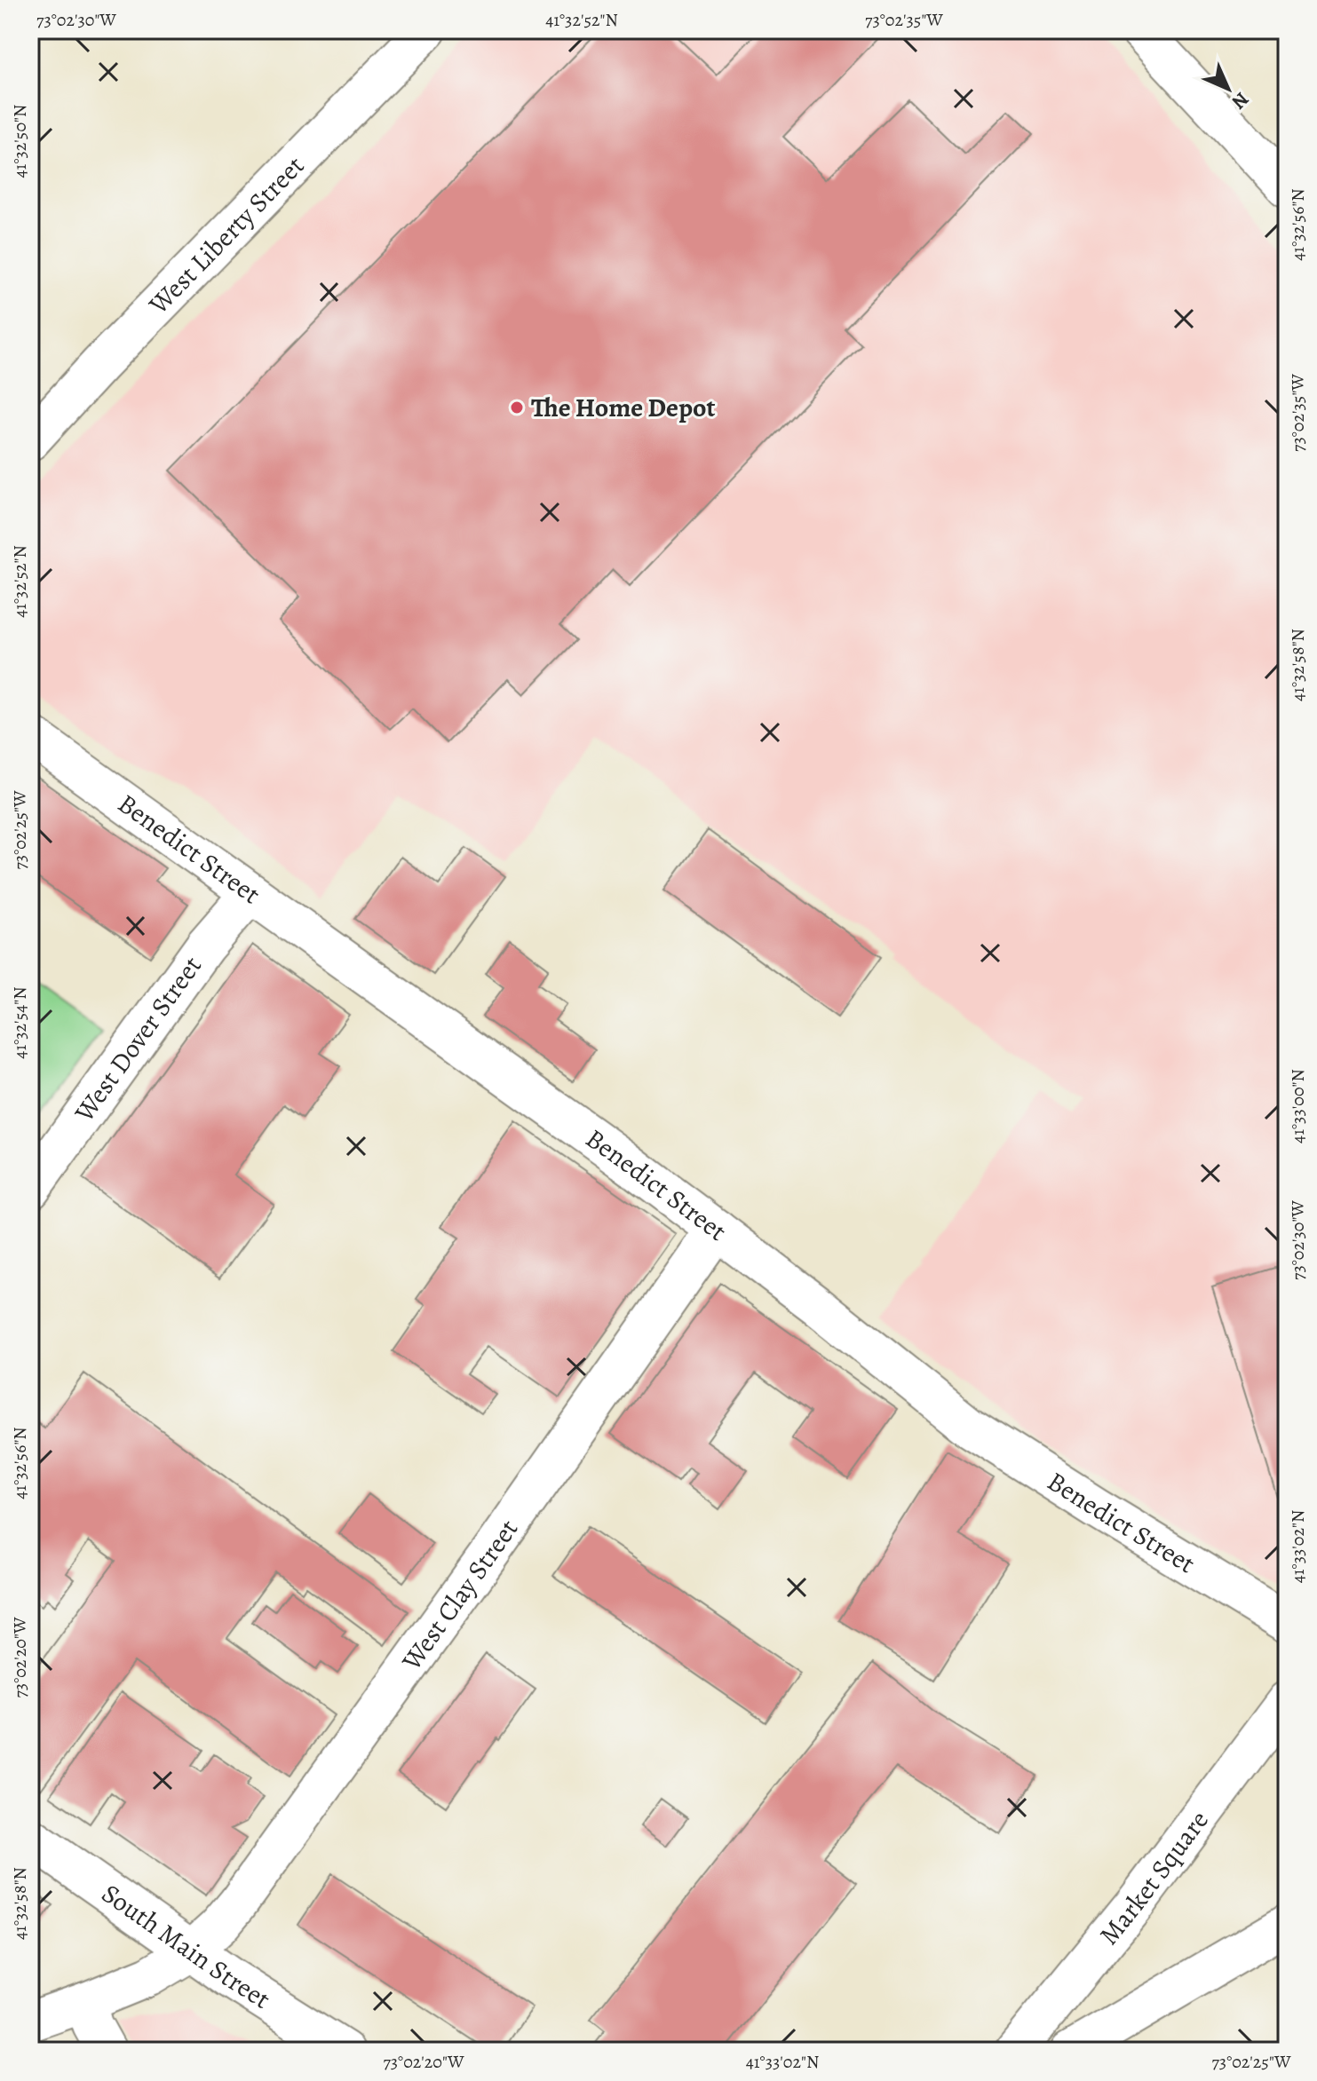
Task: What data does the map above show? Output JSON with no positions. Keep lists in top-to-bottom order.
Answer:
{
  "streets": {
    "main road": [
      "West Liberty Street",
      "Benedict Street",
      "West Dover Street",
      "West Clay Street",
      "Market Square",
      "South Main Street"
    ]
  },
  "crossings": [
    ["Benedict Street", "West Dover Street"],
    ["Benedict Street", "West Clay Street"],
    ["West Clay Street", "South Main Street"]
  ],
  "places": ["The Home Depot"],
  "north": "bottom right",
  "coordinates": [
    "73°02'30\"W",
    "41°32'52\"N",
    "73°02'35\"W",
    "41°32'50\"N",
    "41°32'56\"N",
    "41°32'58\"N",
    "73°02'25\"W",
    "41°32'54\"N",
    "41°33'00\"N",
    "41°33'02\"N",
    "73°02'20\"W"
  ]
}
